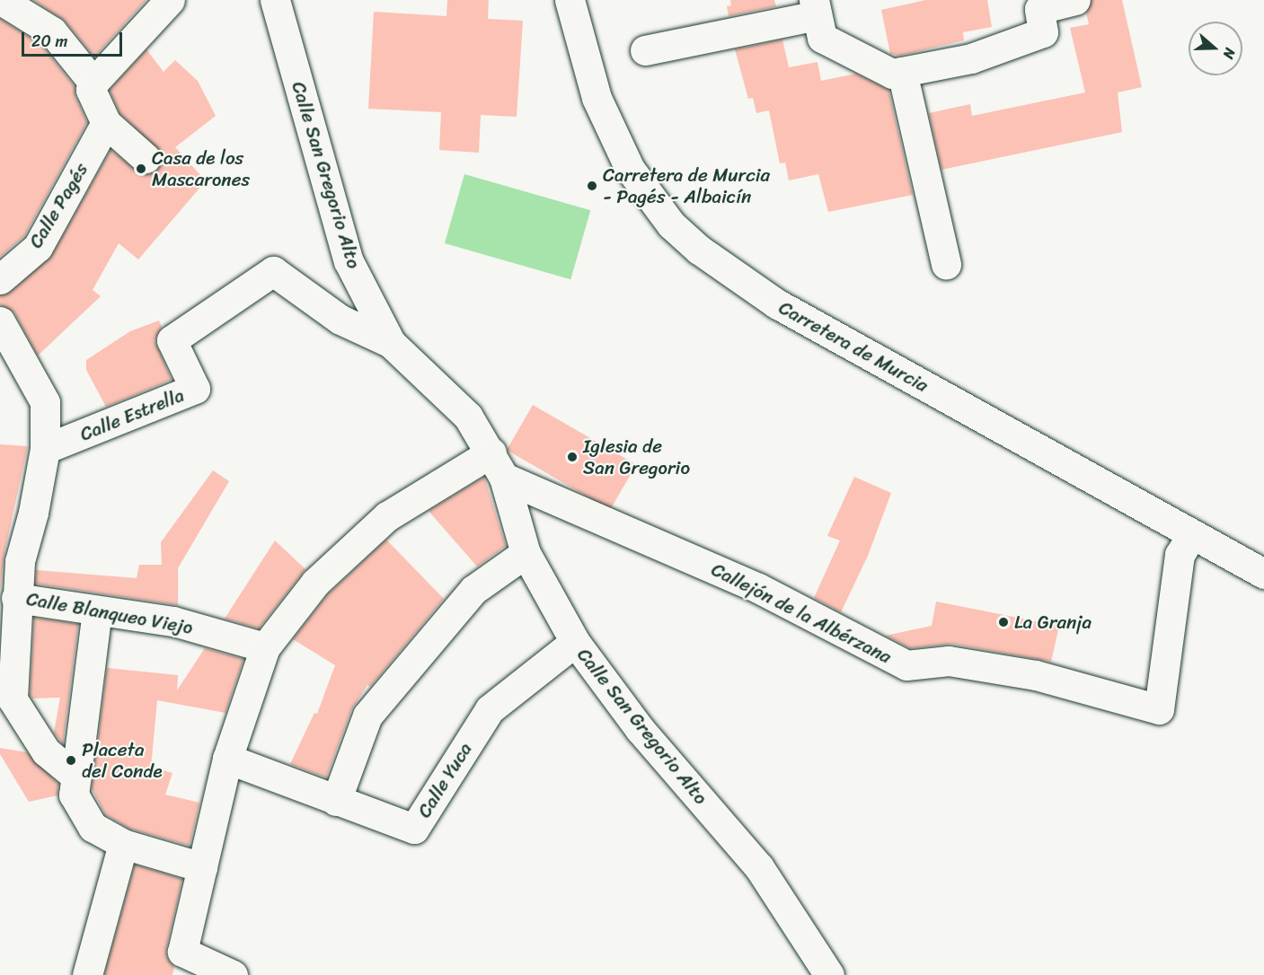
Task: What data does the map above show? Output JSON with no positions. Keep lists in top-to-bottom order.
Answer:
{
  "streets": {
    "street": [
      "Calle San Gregorio Alto",
      "Calle Pagés",
      "Carretera de Murcia",
      "Calle Estrella",
      "Calle Blanqueo Viejo",
      "Callejón de la Albérzana",
      "Calle Yuca"
    ]
  },
  "crossings": [
    ["Calle San Gregorio Alto", "Calle Estrella"],
    ["Calle San Gregorio Alto", "Callejón de la Albérzana"],
    ["Calle San Gregorio Alto", "Calle Yuca"],
    ["Carretera de Murcia", "Callejón de la Albérzana"]
  ],
  "places": [
    "Casa de los Mascarones",
    "Carretera de Murcia - Pagés - Albaicín",
    "Iglesia de San Gregorio",
    "La Granja",
    "Placeta del Conde"
  ],
  "scale_bar": "20 m",
  "north": "right"
}
